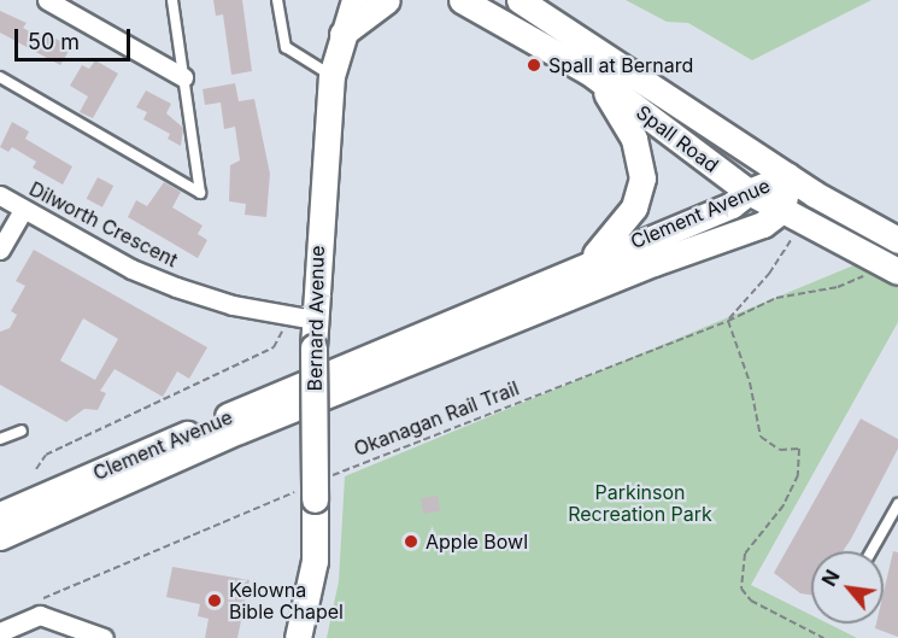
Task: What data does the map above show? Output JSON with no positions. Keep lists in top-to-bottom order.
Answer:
{
  "streets": {
    "main road": ["Spall Road", "Clement Avenue", "Bernard Avenue"],
    "street": ["Dilworth Crescent"],
    "path": ["Okanagan Rail Trail"]
  },
  "crossings": [
    ["Spall Road", "Clement Avenue"],
    ["Spall Road", "Okanagan Rail Trail"],
    ["Dilworth Crescent", "Bernard Avenue"],
    ["Bernard Avenue", "Okanagan Rail Trail"]
  ],
  "parks": ["Parkinson Recreation Park"],
  "places": ["Spall at Bernard", "Apple Bowl", "Kelowna Bible Chapel"],
  "scale_bar": "50 m",
  "north": "top left"
}
